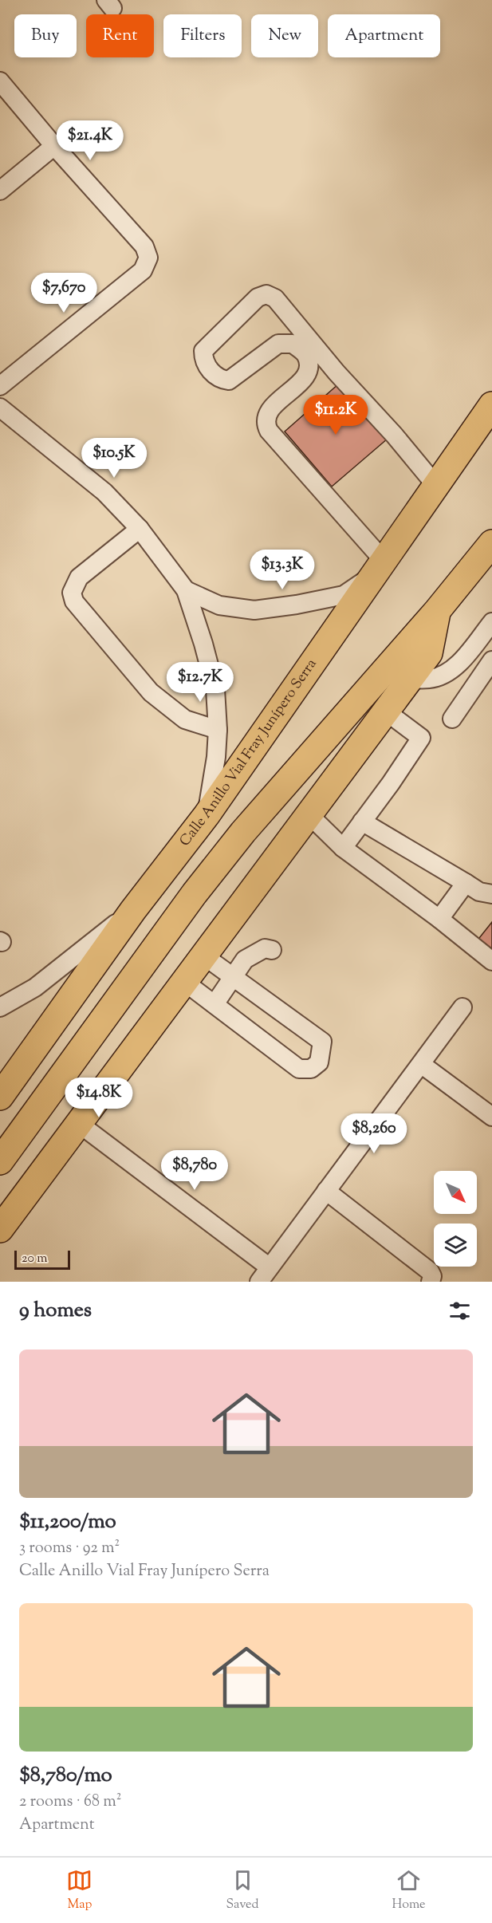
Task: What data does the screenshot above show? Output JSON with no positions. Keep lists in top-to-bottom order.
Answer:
{
  "streets": {
    "highway": ["Calle Anillo Vial Fray Junípero Serra"]
  },
  "scale_bar": "20 m",
  "north": "bottom right",
  "page": {
    "chip": [
      "Buy",
      "Rent",
      "Filters",
      "New",
      "Apartment"
    ],
    "price": [
      "$21.4K",
      "$7,670",
      "$11.2K",
      "$10.5K",
      "$13.3K",
      "$12.7K",
      "$14.8K",
      "$8,260",
      "$8,780"
    ],
    "scale": "20 m",
    "heading": "9 homes",
    "list": [
      {
        "name": "$11,200/mo",
        "note": "3 rooms · 92 m² · Calle Anillo Vial Fray Junípero Serra"
      },
      {
        "name": "$8,780/mo",
        "note": "2 rooms · 68 m² · Apartment"
      }
    ],
    "tabs": ["Map", "Saved", "Home"]
  }
}
